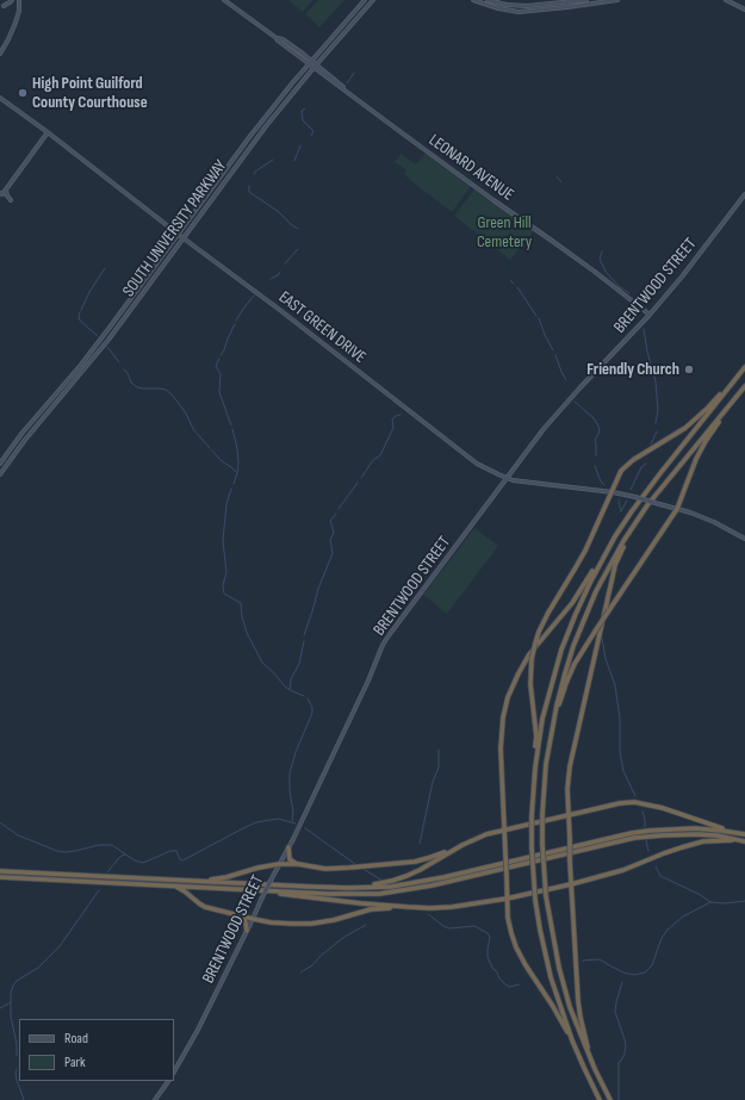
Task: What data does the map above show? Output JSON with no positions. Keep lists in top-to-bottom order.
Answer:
{
  "streets": {
    "main road": [
      "LEONARD AVENUE",
      "SOUTH UNIVERSITY PARKWAY",
      "BRENTWOOD STREET",
      "EAST GREEN DRIVE"
    ]
  },
  "crossings": [
    ["LEONARD AVENUE", "SOUTH UNIVERSITY PARKWAY"],
    ["LEONARD AVENUE", "BRENTWOOD STREET"],
    ["SOUTH UNIVERSITY PARKWAY", "EAST GREEN DRIVE"],
    ["BRENTWOOD STREET", "EAST GREEN DRIVE"]
  ],
  "parks": ["Green Hill Cemetery"],
  "places": ["High Point Guilford County Courthouse", "Friendly Church"],
  "legend": ["Road", "Park"]
}
